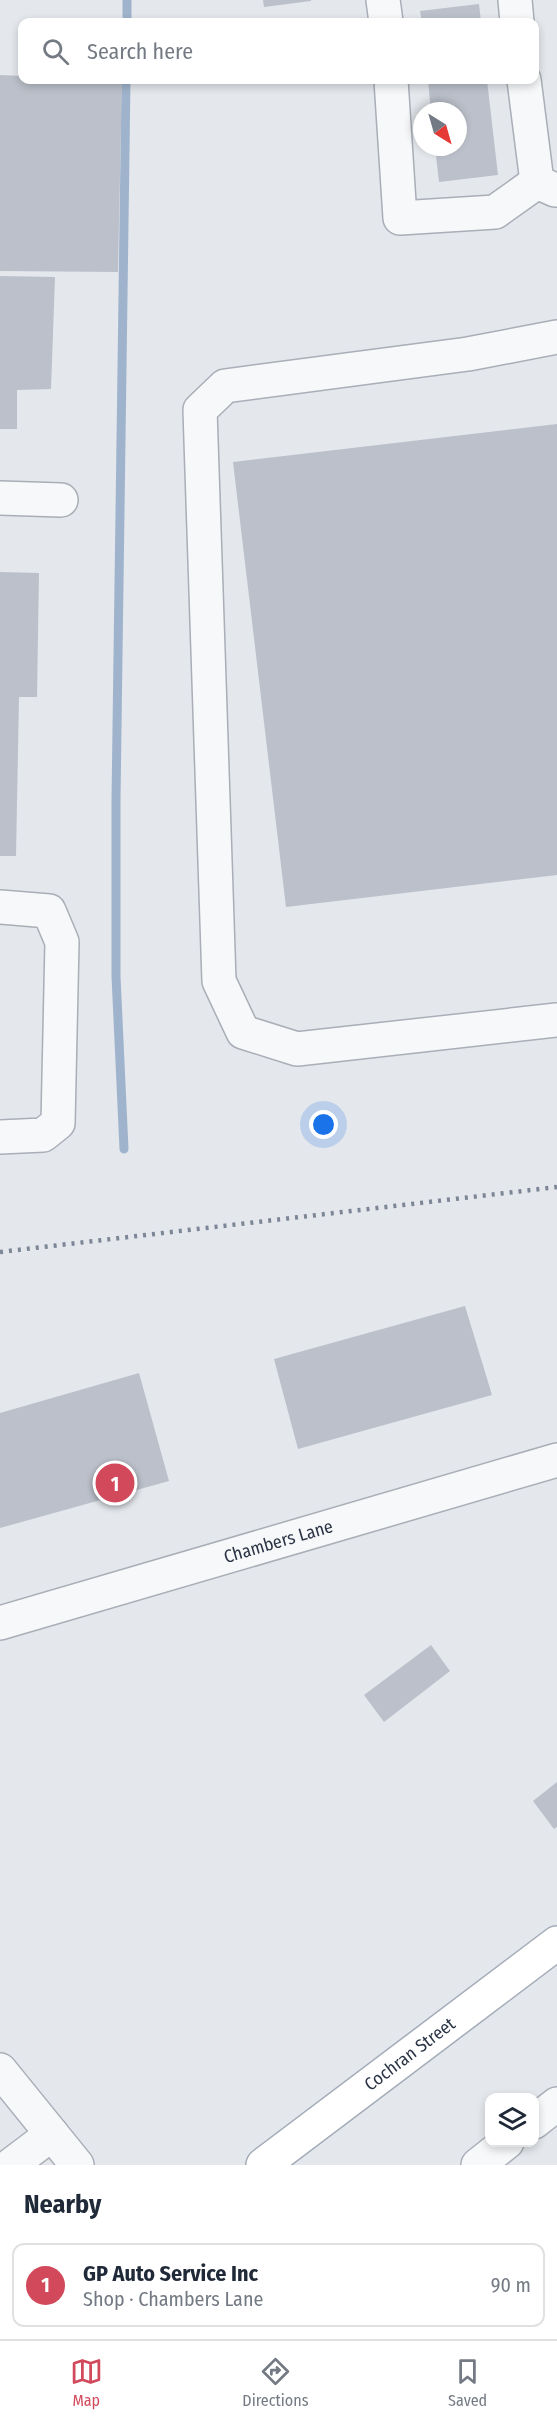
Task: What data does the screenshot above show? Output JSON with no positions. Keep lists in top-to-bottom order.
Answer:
{
  "streets": {
    "main road": ["Cochran Street"],
    "street": ["Chambers Lane"]
  },
  "north": "bottom right",
  "page": {
    "search": "Search here",
    "pins": "1",
    "heading": "Nearby",
    "list": [
      {
        "mark": "1",
        "name": "GP Auto Service Inc",
        "note": "Shop · Chambers Lane",
        "value": "90 m"
      }
    ],
    "nav": ["Map", "Directions", "Saved"]
  }
}
